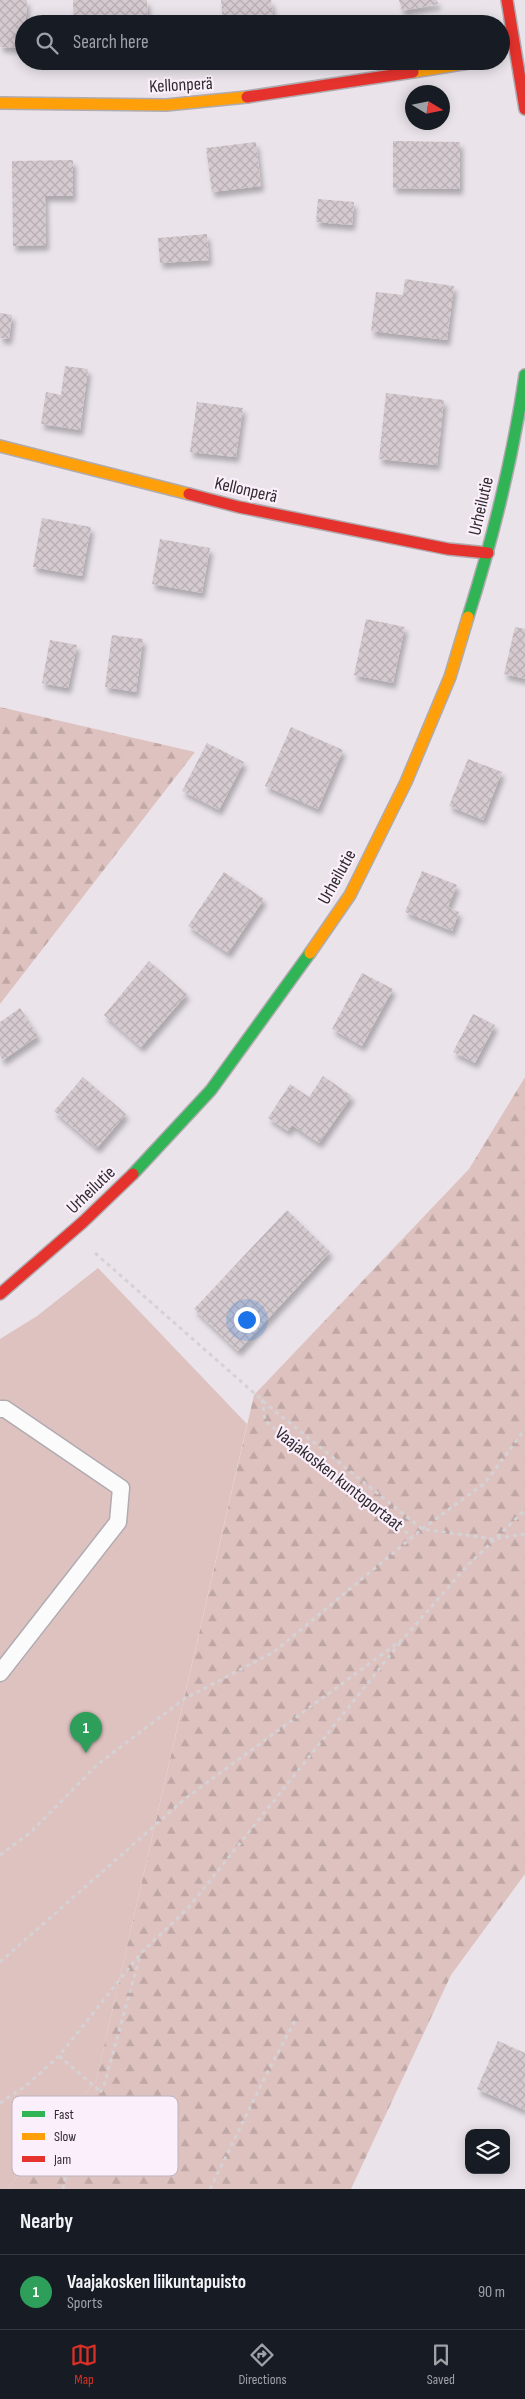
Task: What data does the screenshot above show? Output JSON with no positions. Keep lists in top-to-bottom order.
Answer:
{
  "streets": {
    "street": ["Kellonperä", "Urheilutie"],
    "path": ["Vaajakosken kuntoportaat"]
  },
  "crossings": [
    ["Kellonperä", "Urheilutie"]
  ],
  "legend": ["Fast", "Slow", "Jam"],
  "north": "right",
  "page": {
    "search": "Search here",
    "pins": "1",
    "heading": "Nearby",
    "list": [
      {
        "mark": "1",
        "name": "Vaajakosken liikuntapuisto",
        "note": "Sports",
        "value": "90 m"
      }
    ],
    "nav": ["Map", "Directions", "Saved"]
  }
}
